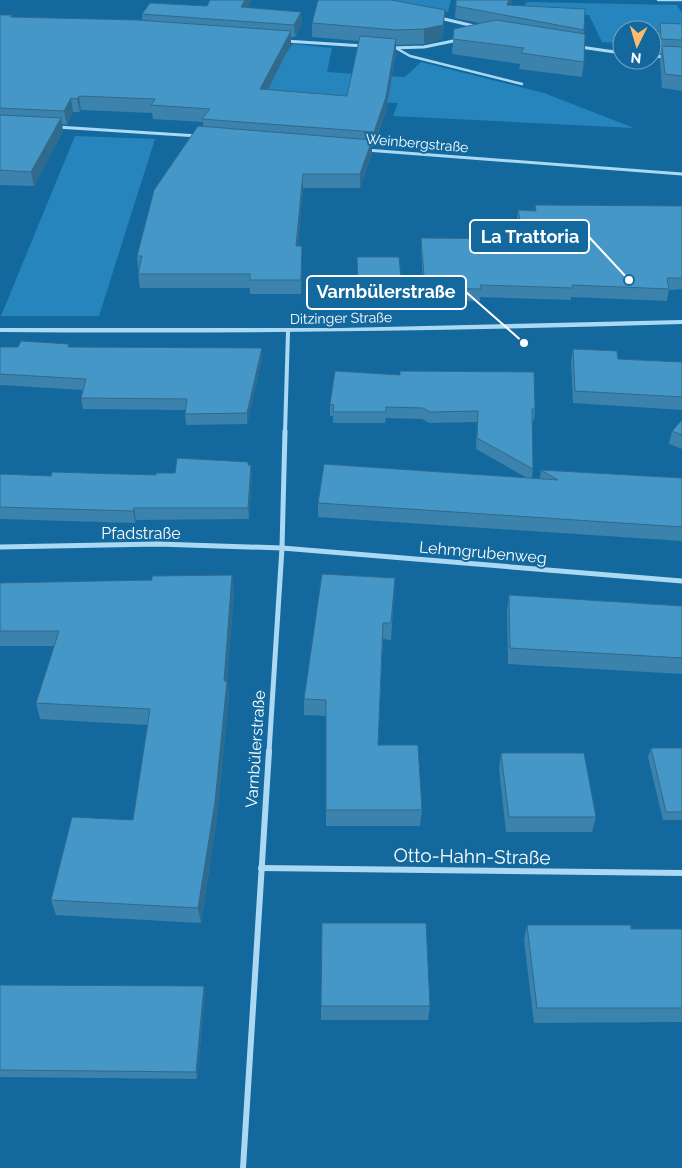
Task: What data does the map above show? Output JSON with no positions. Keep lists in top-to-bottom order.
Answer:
{
  "streets": {
    "street": [
      "Weinbergstraße",
      "Ditzinger Straße",
      "Pfadstraße",
      "Lehmgrubenweg",
      "Varnbülerstraße",
      "Otto-Hahn-Straße"
    ]
  },
  "crossings": [
    ["Ditzinger Straße", "Varnbülerstraße"],
    ["Pfadstraße", "Lehmgrubenweg"],
    ["Pfadstraße", "Varnbülerstraße"],
    ["Lehmgrubenweg", "Varnbülerstraße"],
    ["Varnbülerstraße", "Otto-Hahn-Straße"]
  ],
  "places": ["La Trattoria", "Varnbülerstraße"],
  "north": "bottom"
}
